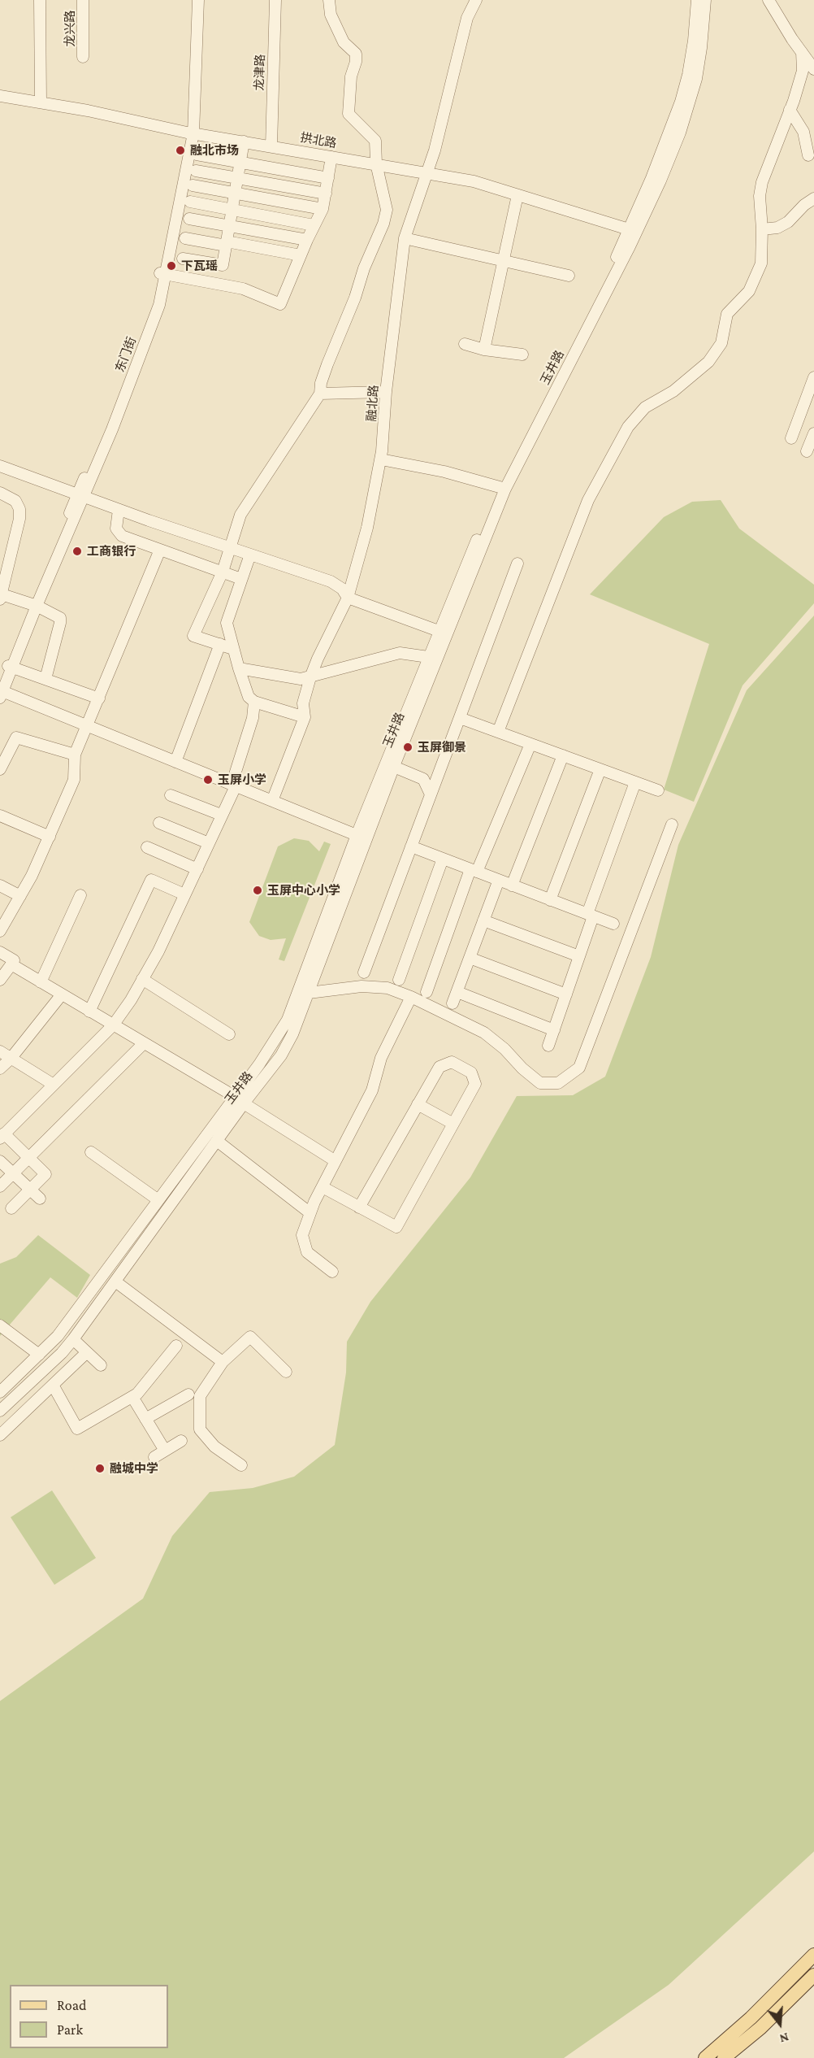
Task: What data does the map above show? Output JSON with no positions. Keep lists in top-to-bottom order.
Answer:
{
  "streets": {
    "street": [
      "龙兴路",
      "龙津路",
      "拱北路",
      "东门街",
      "玉井路",
      "融北路"
    ]
  },
  "crossings": [
    ["龙津路", "拱北路"],
    ["拱北路", "东门街"],
    ["拱北路", "玉井路"],
    ["拱北路", "融北路"]
  ],
  "places": [
    "融北市场",
    "下瓦瑶",
    "工商银行",
    "玉屏御景",
    "玉屏小学",
    "玉屏中心小学",
    "融城中学"
  ],
  "legend": ["Road", "Park"],
  "north": "bottom"
}
